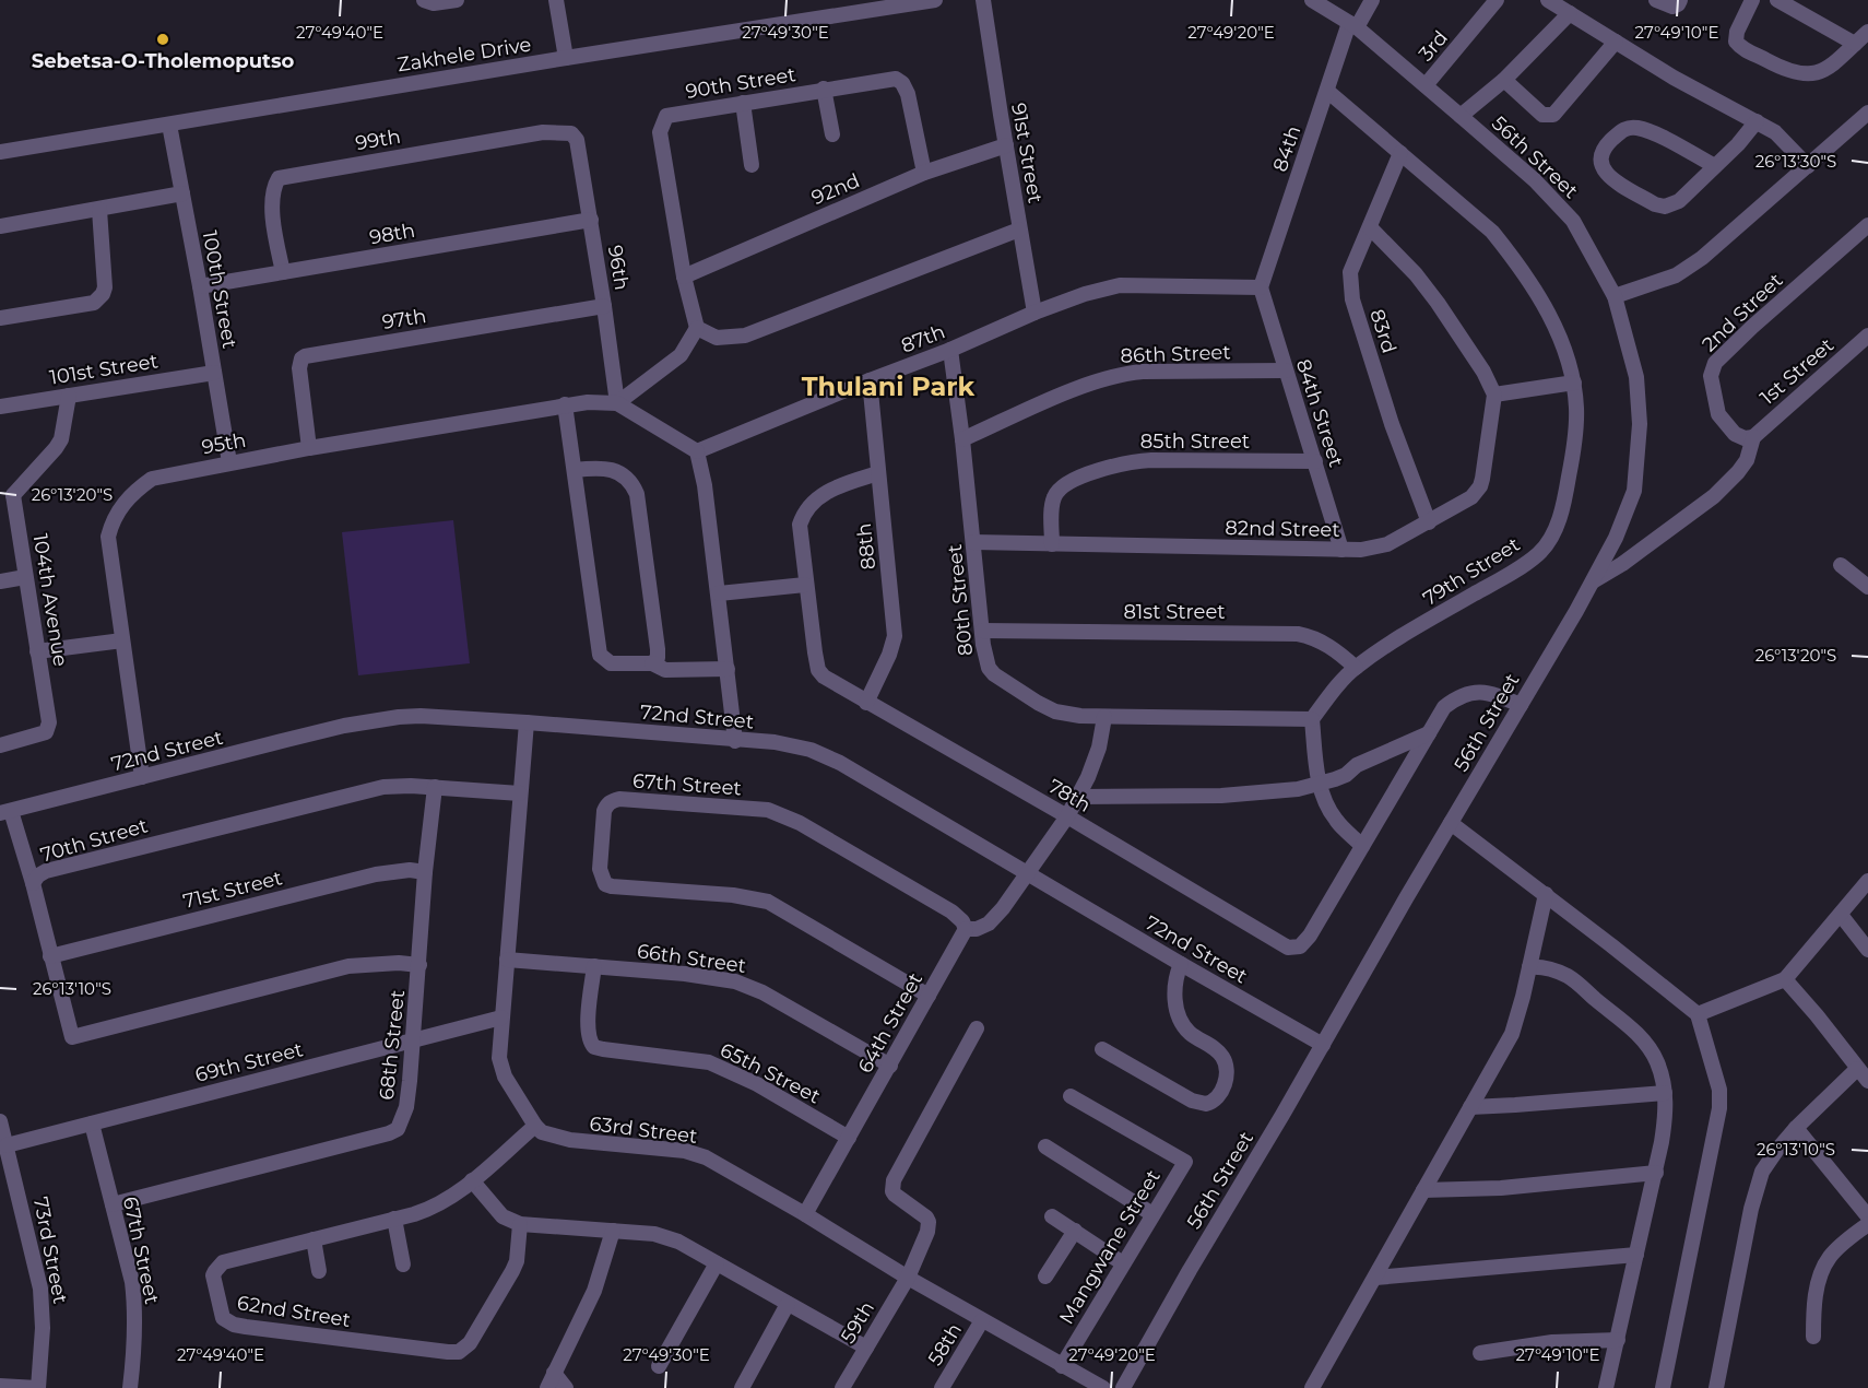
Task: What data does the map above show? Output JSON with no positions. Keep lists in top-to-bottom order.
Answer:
{
  "streets": {
    "street": [
      "3rd",
      "Zakhele Drive",
      "90th Street",
      "99th",
      "84th",
      "91st Street",
      "56th Street",
      "92nd",
      "98th",
      "96th",
      "100th Street",
      "2nd Street",
      "97th",
      "83rd",
      "87th",
      "86th Street",
      "101st Street",
      "1st Street",
      "84th Street",
      "85th Street",
      "95th",
      "82nd Street",
      "88th",
      "79th Street",
      "104th Avenue",
      "80th Street",
      "81st Street",
      "72nd Street",
      "67th Street",
      "78th",
      "70th Street",
      "71st Street",
      "66th Street",
      "64th Street",
      "68th Street",
      "69th Street",
      "65th Street",
      "63rd Street",
      "Mangwane Street",
      "73rd Street",
      "62nd Street",
      "59th",
      "58th"
    ]
  },
  "crossings": [
    ["3rd", "56th Street"],
    ["Zakhele Drive", "100th Street"],
    ["90th Street", "92nd"],
    ["99th", "98th"],
    ["99th", "96th"],
    ["84th", "87th"],
    ["84th", "84th Street"],
    ["84th", "79th Street"],
    ["91st Street", "92nd"],
    ["91st Street", "87th"],
    ["56th Street", "72nd Street"],
    ["56th Street", "78th"],
    ["98th", "96th"],
    ["98th", "100th Street"],
    ["96th", "97th"],
    ["96th", "95th"],
    ["100th Street", "101st Street"],
    ["100th Street", "95th"],
    ["2nd Street", "1st Street"],
    ["97th", "95th"],
    ["83rd", "82nd Street"],
    ["83rd", "79th Street"],
    ["87th", "84th Street"],
    ["87th", "88th"],
    ["87th", "80th Street"],
    ["86th Street", "84th Street"],
    ["86th Street", "80th Street"],
    ["101st Street", "104th Avenue"],
    ["84th Street", "85th Street"],
    ["84th Street", "82nd Street"],
    ["85th Street", "82nd Street"],
    ["95th", "72nd Street"],
    ["82nd Street", "80th Street"],
    ["88th", "78th"],
    ["79th Street", "80th Street"],
    ["79th Street", "81st Street"],
    ["80th Street", "81st Street"],
    ["67th Street", "64th Street"],
    ["67th Street", "68th Street"],
    ["67th Street", "69th Street"],
    ["70th Street", "71st Street"],
    ["70th Street", "68th Street"],
    ["71st Street", "68th Street"],
    ["66th Street", "64th Street"],
    ["66th Street", "65th Street"],
    ["64th Street", "65th Street"],
    ["64th Street", "63rd Street"],
    ["68th Street", "69th Street"],
    ["69th Street", "73rd Street"],
    ["63rd Street", "Mangwane Street"],
    ["63rd Street", "62nd Street"],
    ["63rd Street", "59th"],
    ["63rd Street", "58th"]
  ],
  "districts": ["Thulani Park"],
  "places": ["Sebetsa-O-Tholemoputso"],
  "coordinates": [
    "27°49'40\"E",
    "27°49'30\"E",
    "27°49'20\"E",
    "27°49'10\"E",
    "26°13'30\"S",
    "26°13'20\"S",
    "26°13'10\"S"
  ]
}
